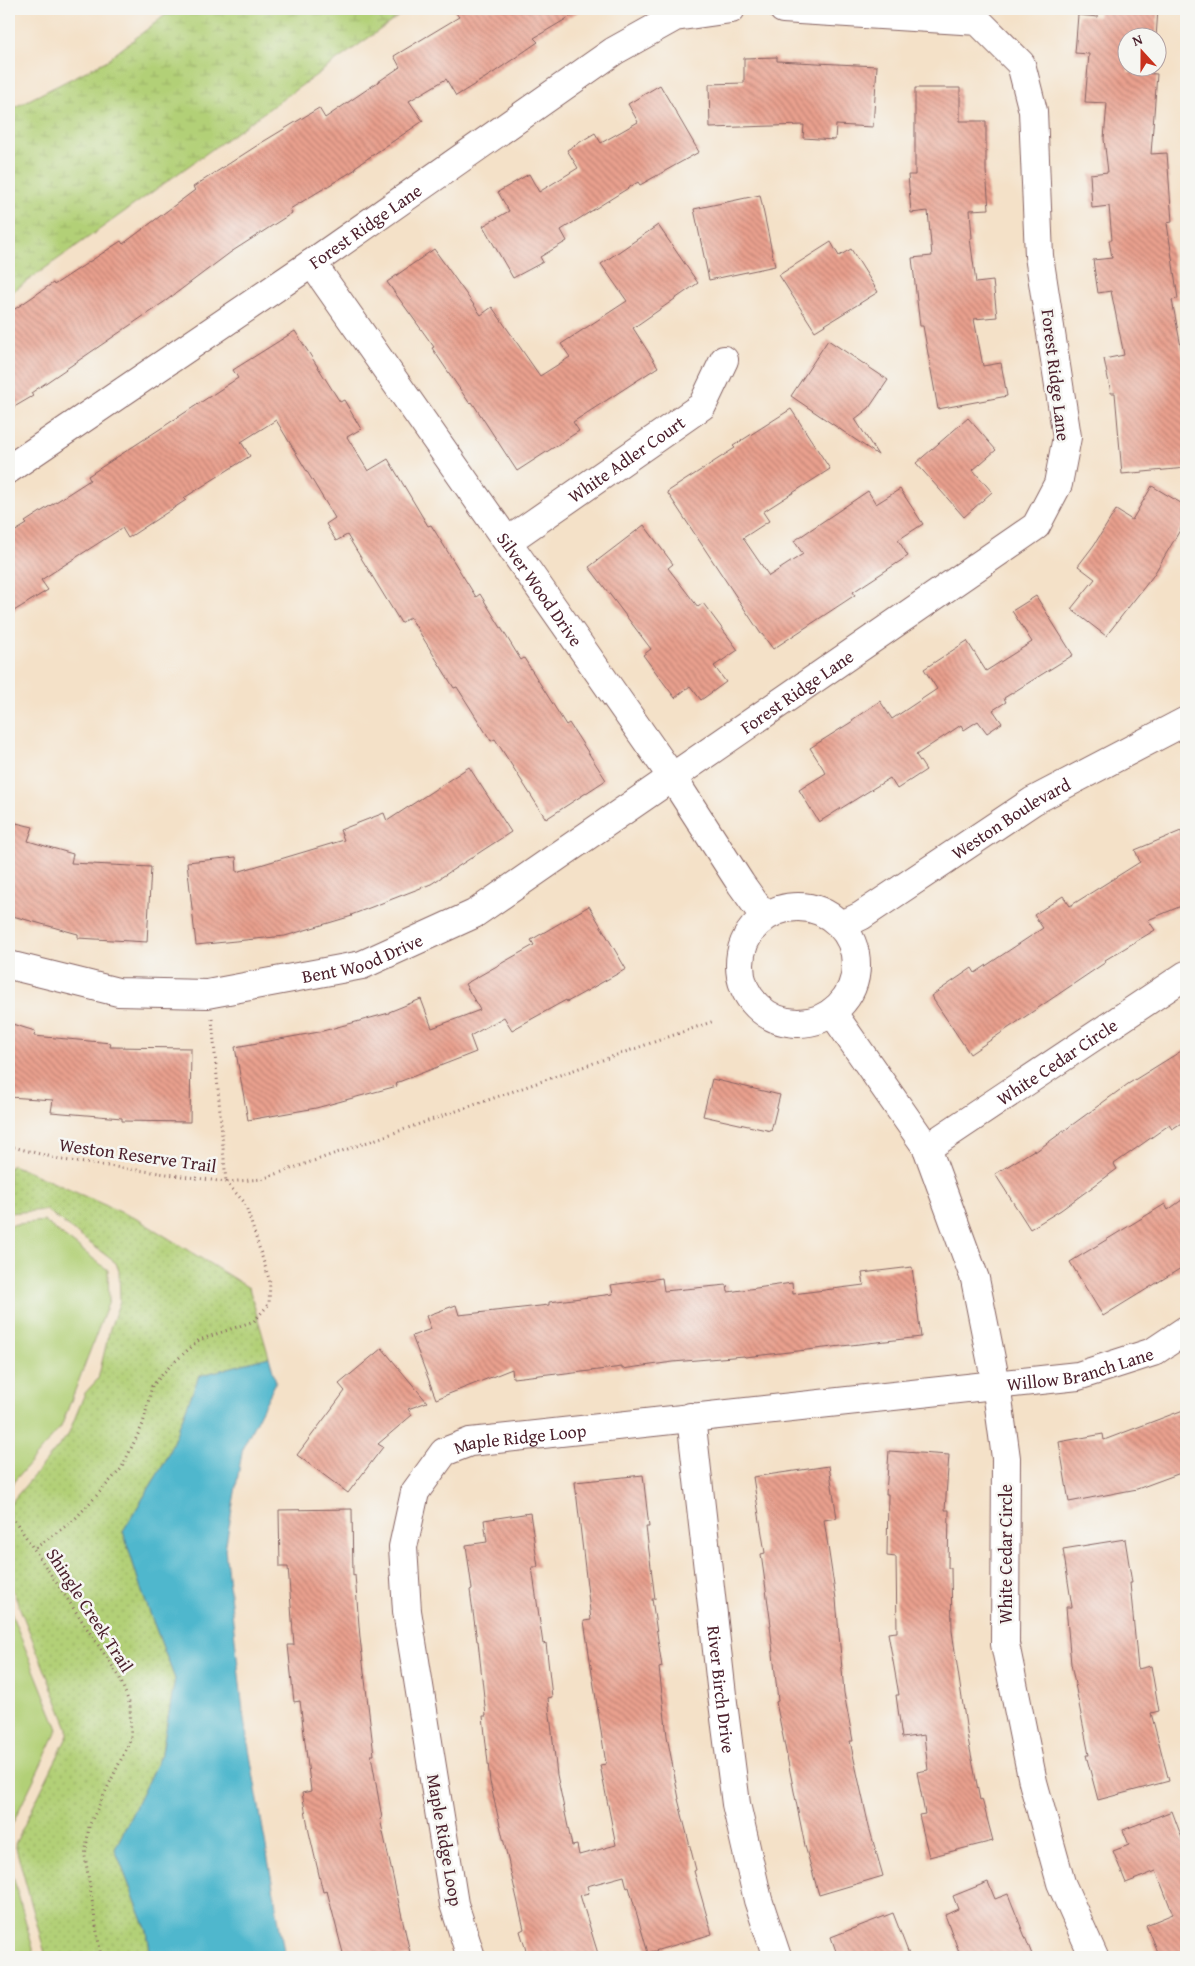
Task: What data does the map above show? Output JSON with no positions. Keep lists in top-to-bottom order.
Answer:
{
  "streets": {
    "street": [
      "Forest Ridge Lane",
      "White Adler Court",
      "Silver Wood Drive",
      "Weston Boulevard",
      "Bent Wood Drive",
      "White Cedar Circle",
      "Willow Branch Lane",
      "Maple Ridge Loop",
      "River Birch Drive"
    ],
    "path": ["Weston Reserve Trail", "Shingle Creek Trail"]
  },
  "crossings": [
    ["Forest Ridge Lane", "Silver Wood Drive"],
    ["Forest Ridge Lane", "Bent Wood Drive"],
    ["White Adler Court", "Silver Wood Drive"],
    ["Silver Wood Drive", "Weston Boulevard"],
    ["Silver Wood Drive", "Bent Wood Drive"],
    ["Silver Wood Drive", "White Cedar Circle"],
    ["Weston Boulevard", "White Cedar Circle"],
    ["White Cedar Circle", "Willow Branch Lane"],
    ["White Cedar Circle", "Maple Ridge Loop"],
    ["Weston Reserve Trail", "Shingle Creek Trail"],
    ["Willow Branch Lane", "Maple Ridge Loop"],
    ["Maple Ridge Loop", "River Birch Drive"]
  ],
  "north": "top"
}
